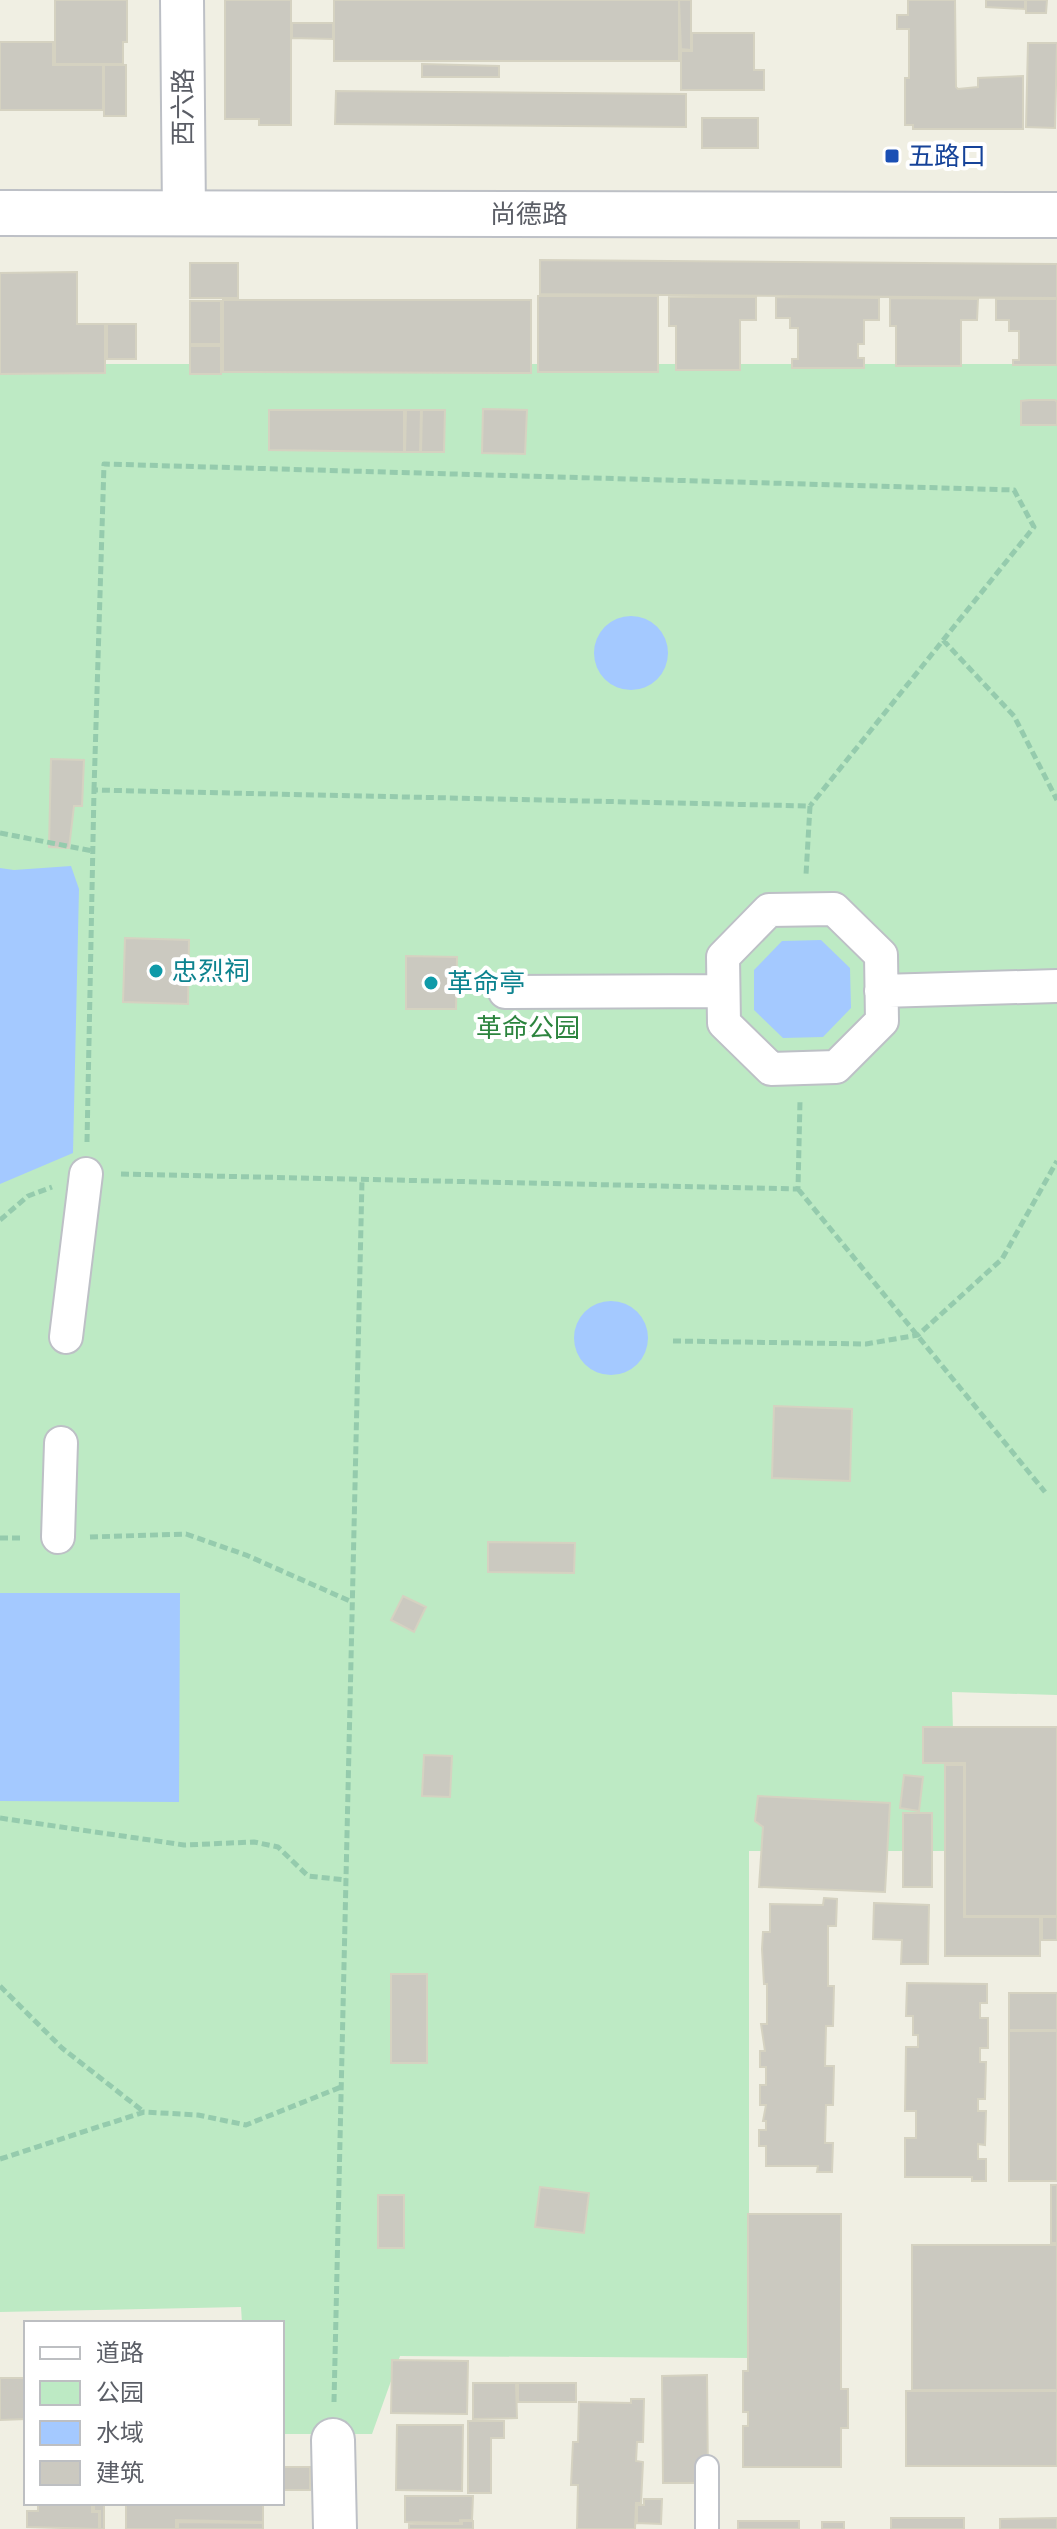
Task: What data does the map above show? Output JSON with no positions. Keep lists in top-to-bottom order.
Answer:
{
  "streets": {
    "street": ["西六路", "尚德路"]
  },
  "crossings": [
    ["西六路", "尚德路"]
  ],
  "parks": ["革命公园"],
  "places": {
    "transit": ["五路口"],
    "other": ["忠烈祠", "革命亭"]
  },
  "legend": [
    "道路",
    "公园",
    "水域",
    "建筑"
  ]
}
